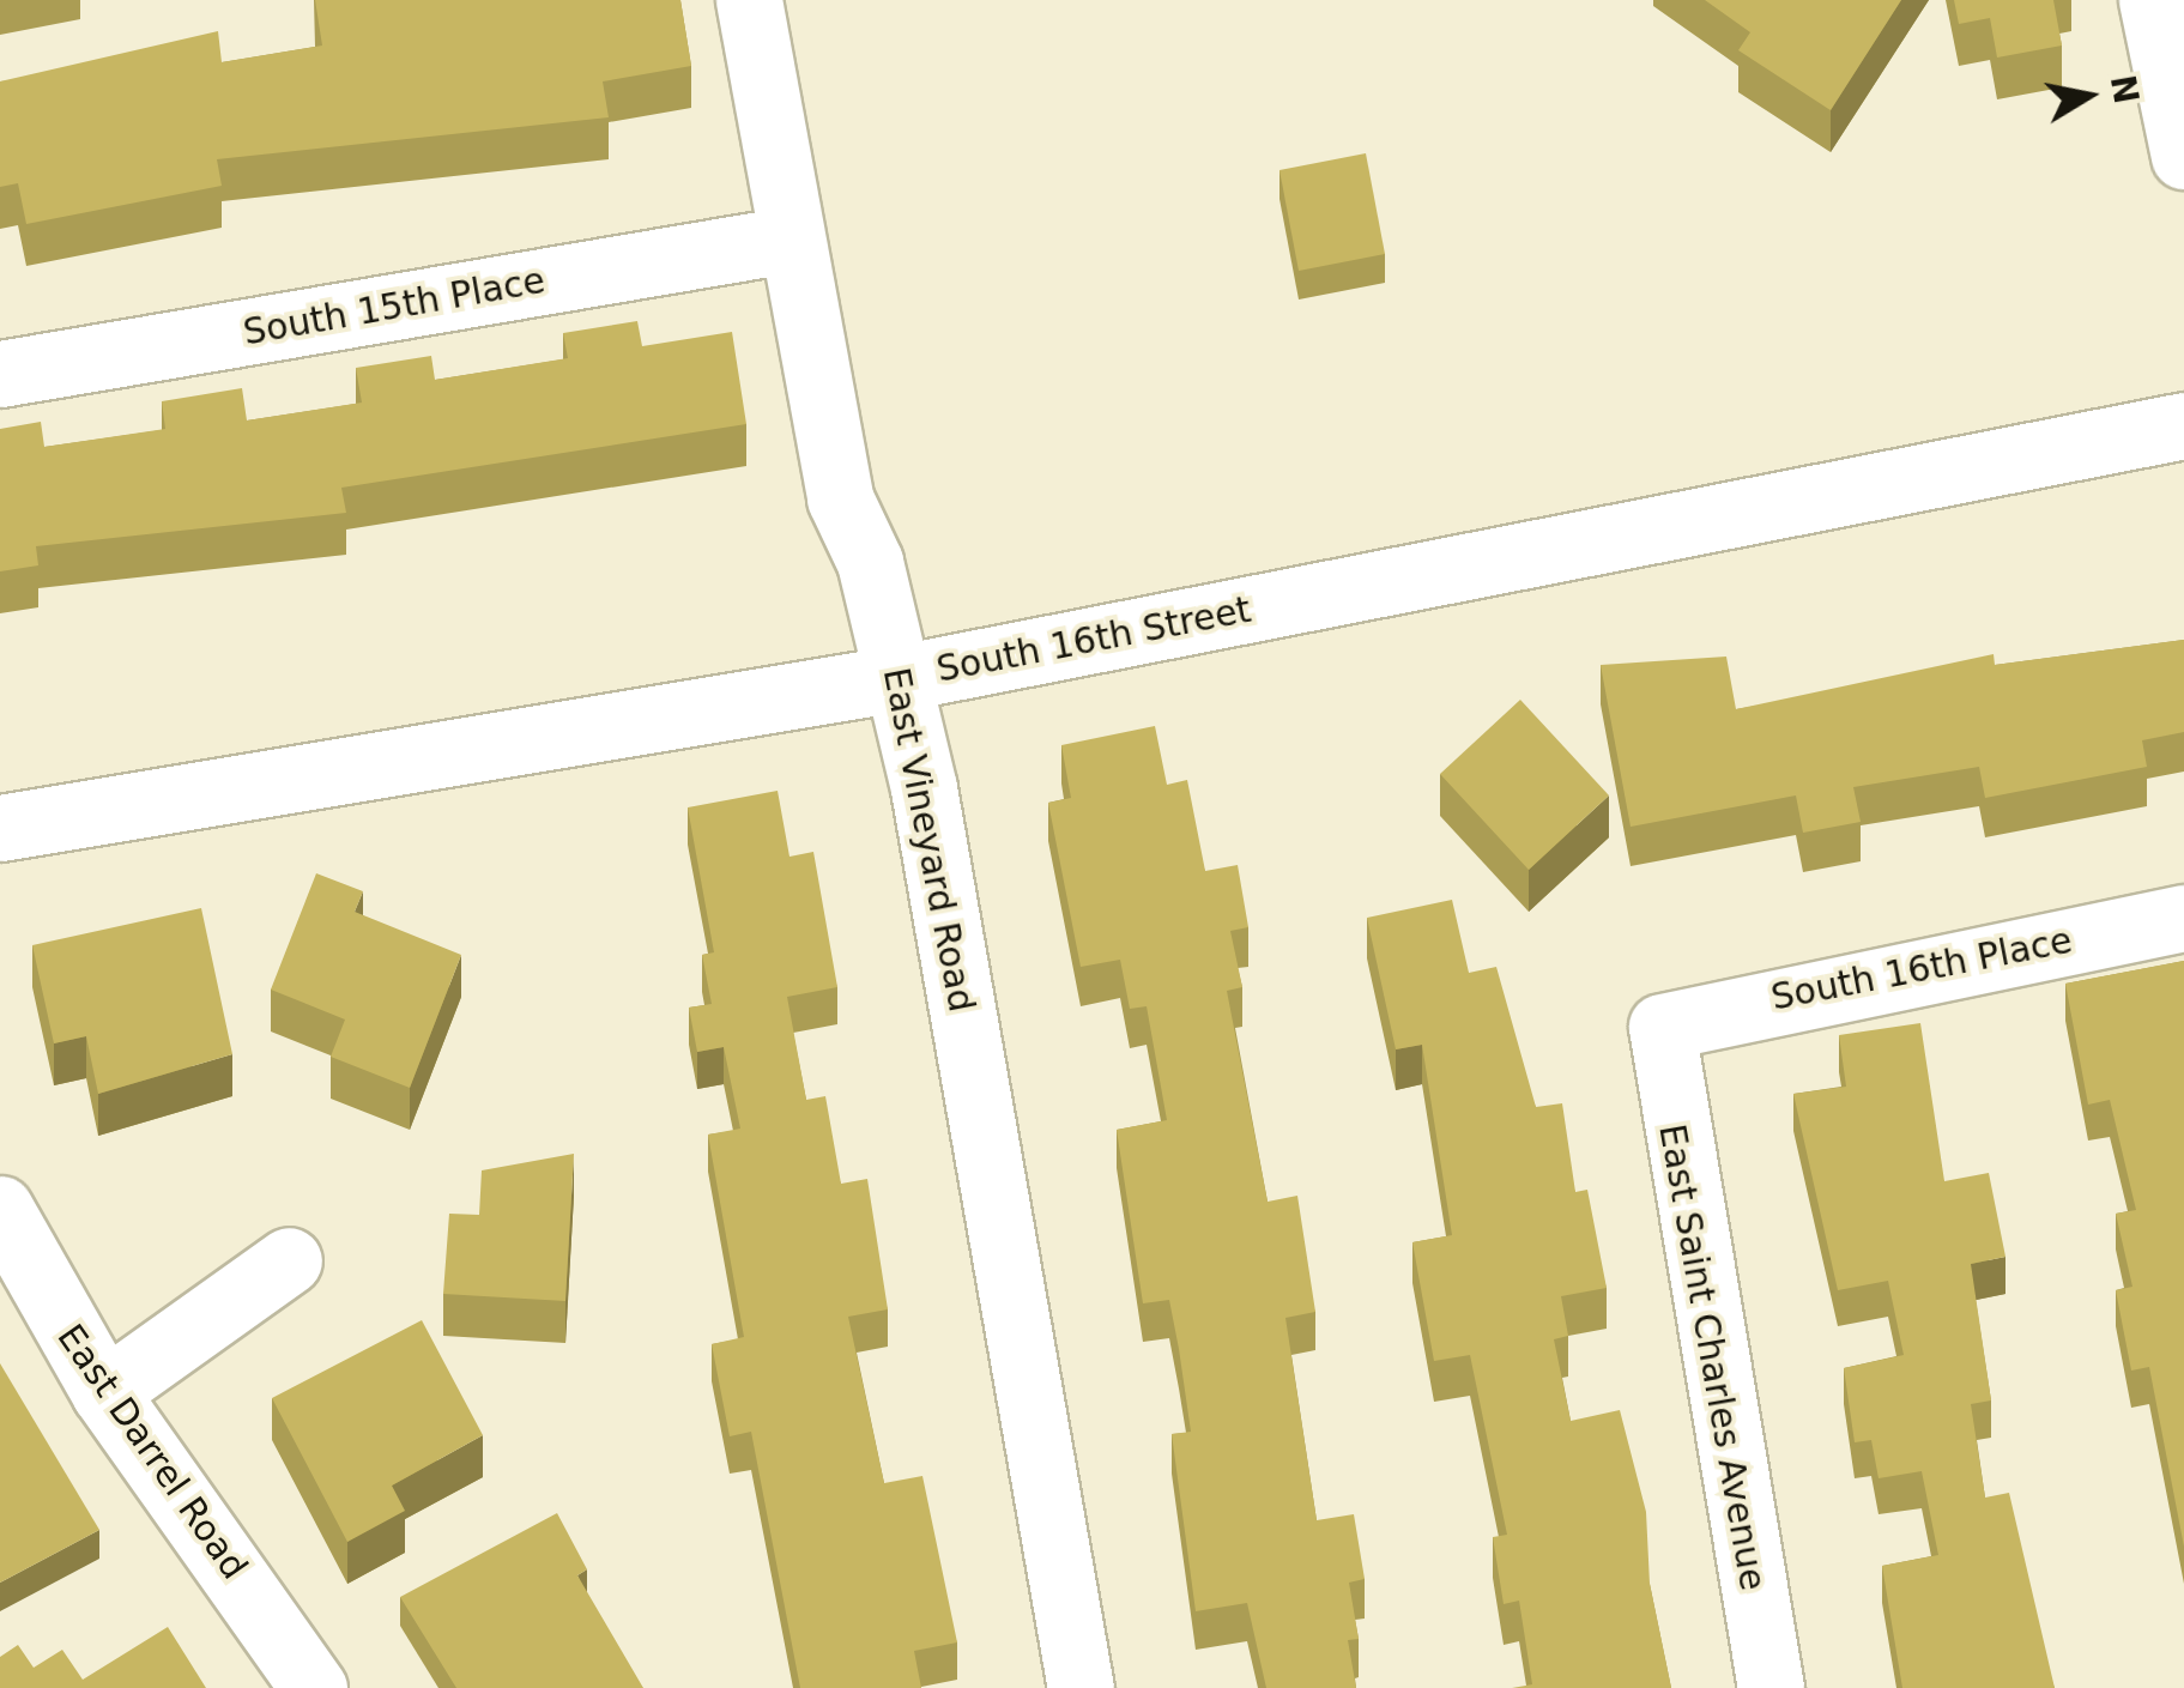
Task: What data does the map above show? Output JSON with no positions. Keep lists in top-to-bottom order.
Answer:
{
  "streets": {
    "street": [
      "South 15th Place",
      "South 16th Street",
      "East Vineyard Road",
      "South 16th Place",
      "East Saint Charles Avenue",
      "East Darrel Road"
    ]
  },
  "crossings": [
    ["South 15th Place", "East Vineyard Road"],
    ["South 16th Street", "East Vineyard Road"],
    ["South 16th Place", "East Saint Charles Avenue"]
  ],
  "north": "right"
}
